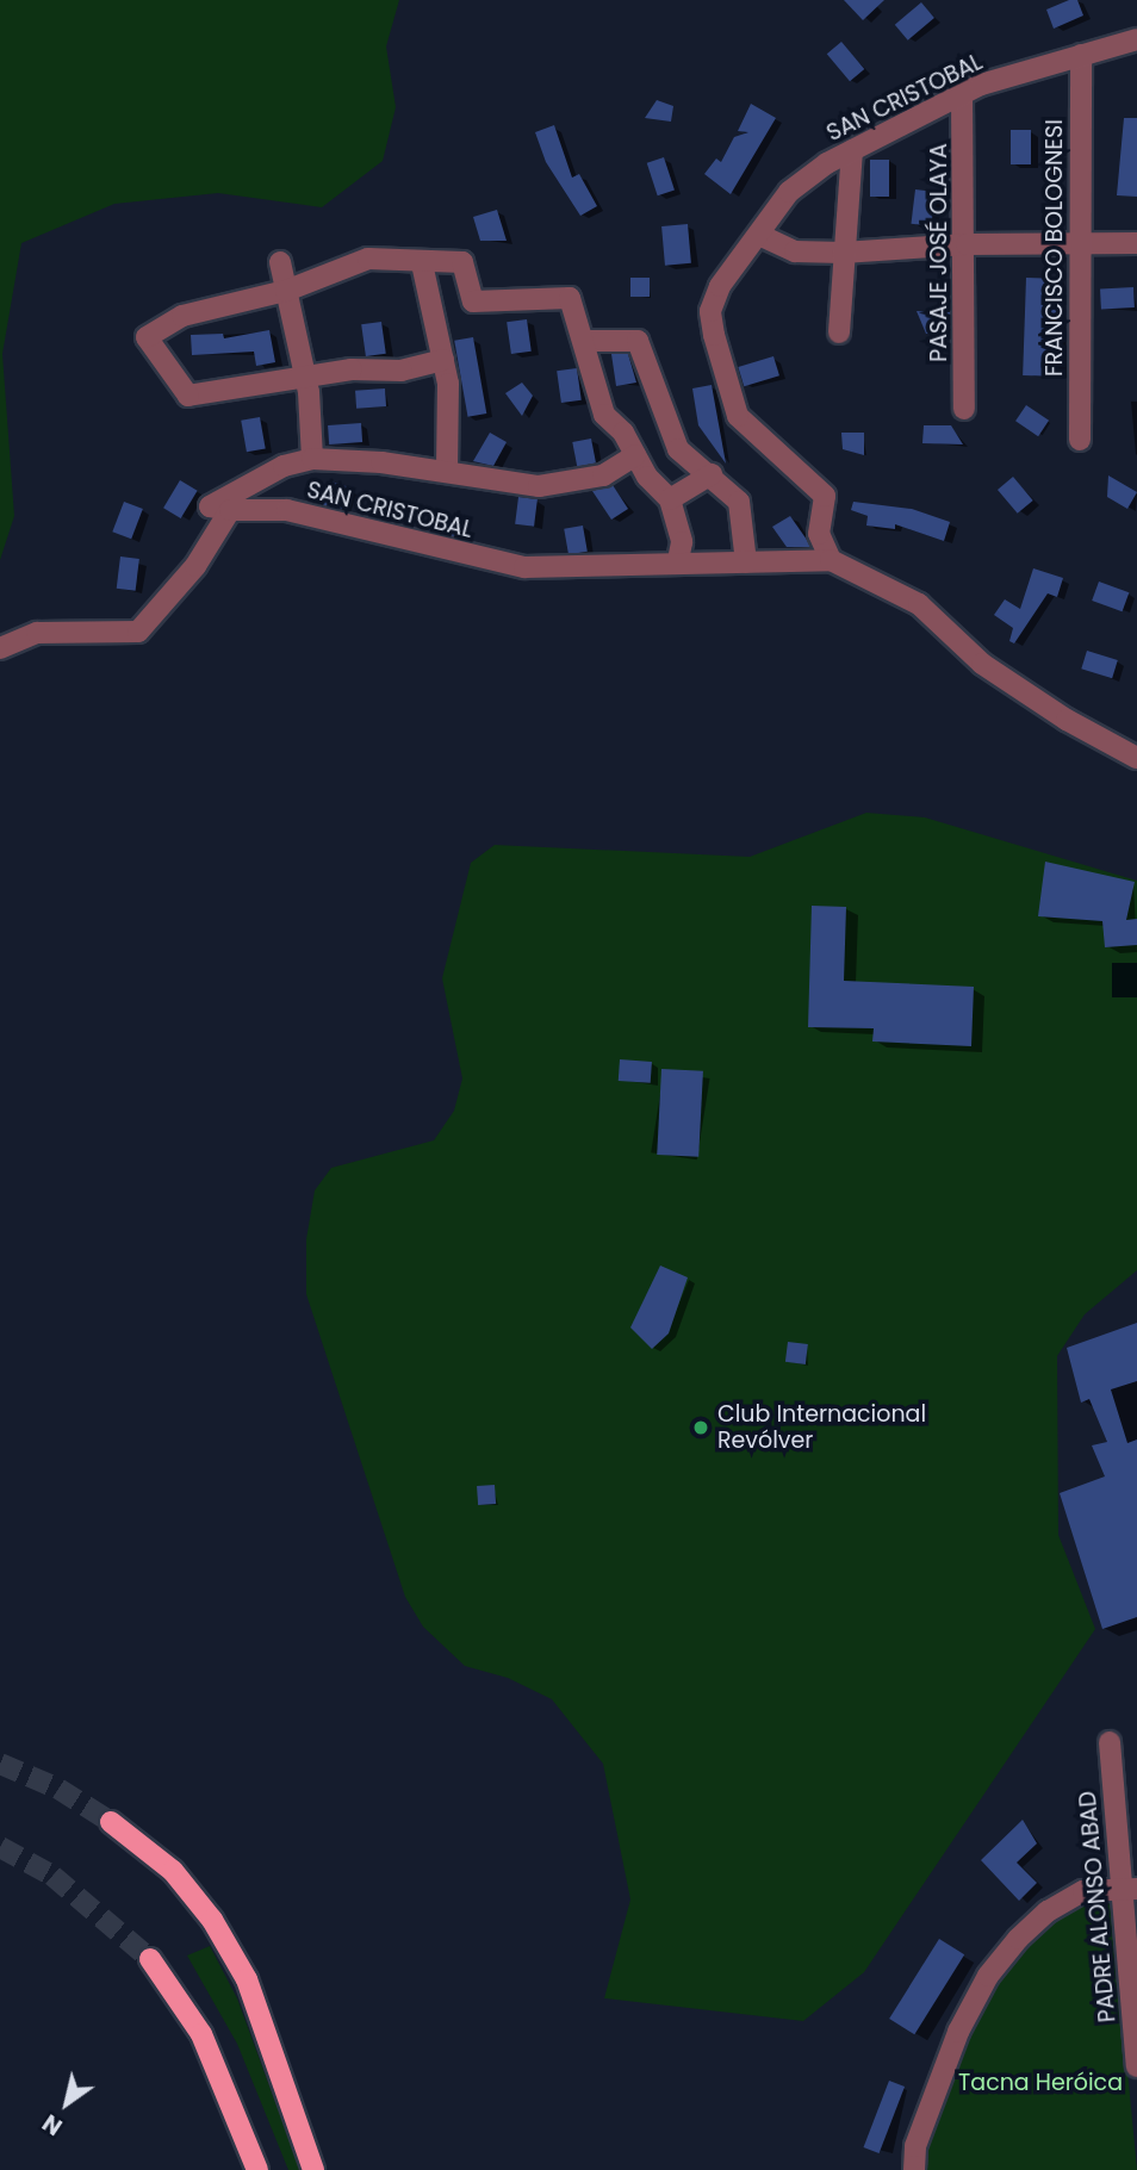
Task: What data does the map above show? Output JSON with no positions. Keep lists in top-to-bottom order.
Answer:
{
  "streets": {
    "street": [
      "SAN CRISTOBAL",
      "FRANCISCO BOLOGNESI",
      "PASAJE JOSÉ OLAYA",
      "PADRE ALONSO ABAD"
    ]
  },
  "crossings": [
    ["SAN CRISTOBAL", "FRANCISCO BOLOGNESI"],
    ["SAN CRISTOBAL", "PASAJE JOSÉ OLAYA"]
  ],
  "parks": ["Tacna Heróica"],
  "places": ["Club Internacional Revólver"],
  "north": "bottom left"
}
